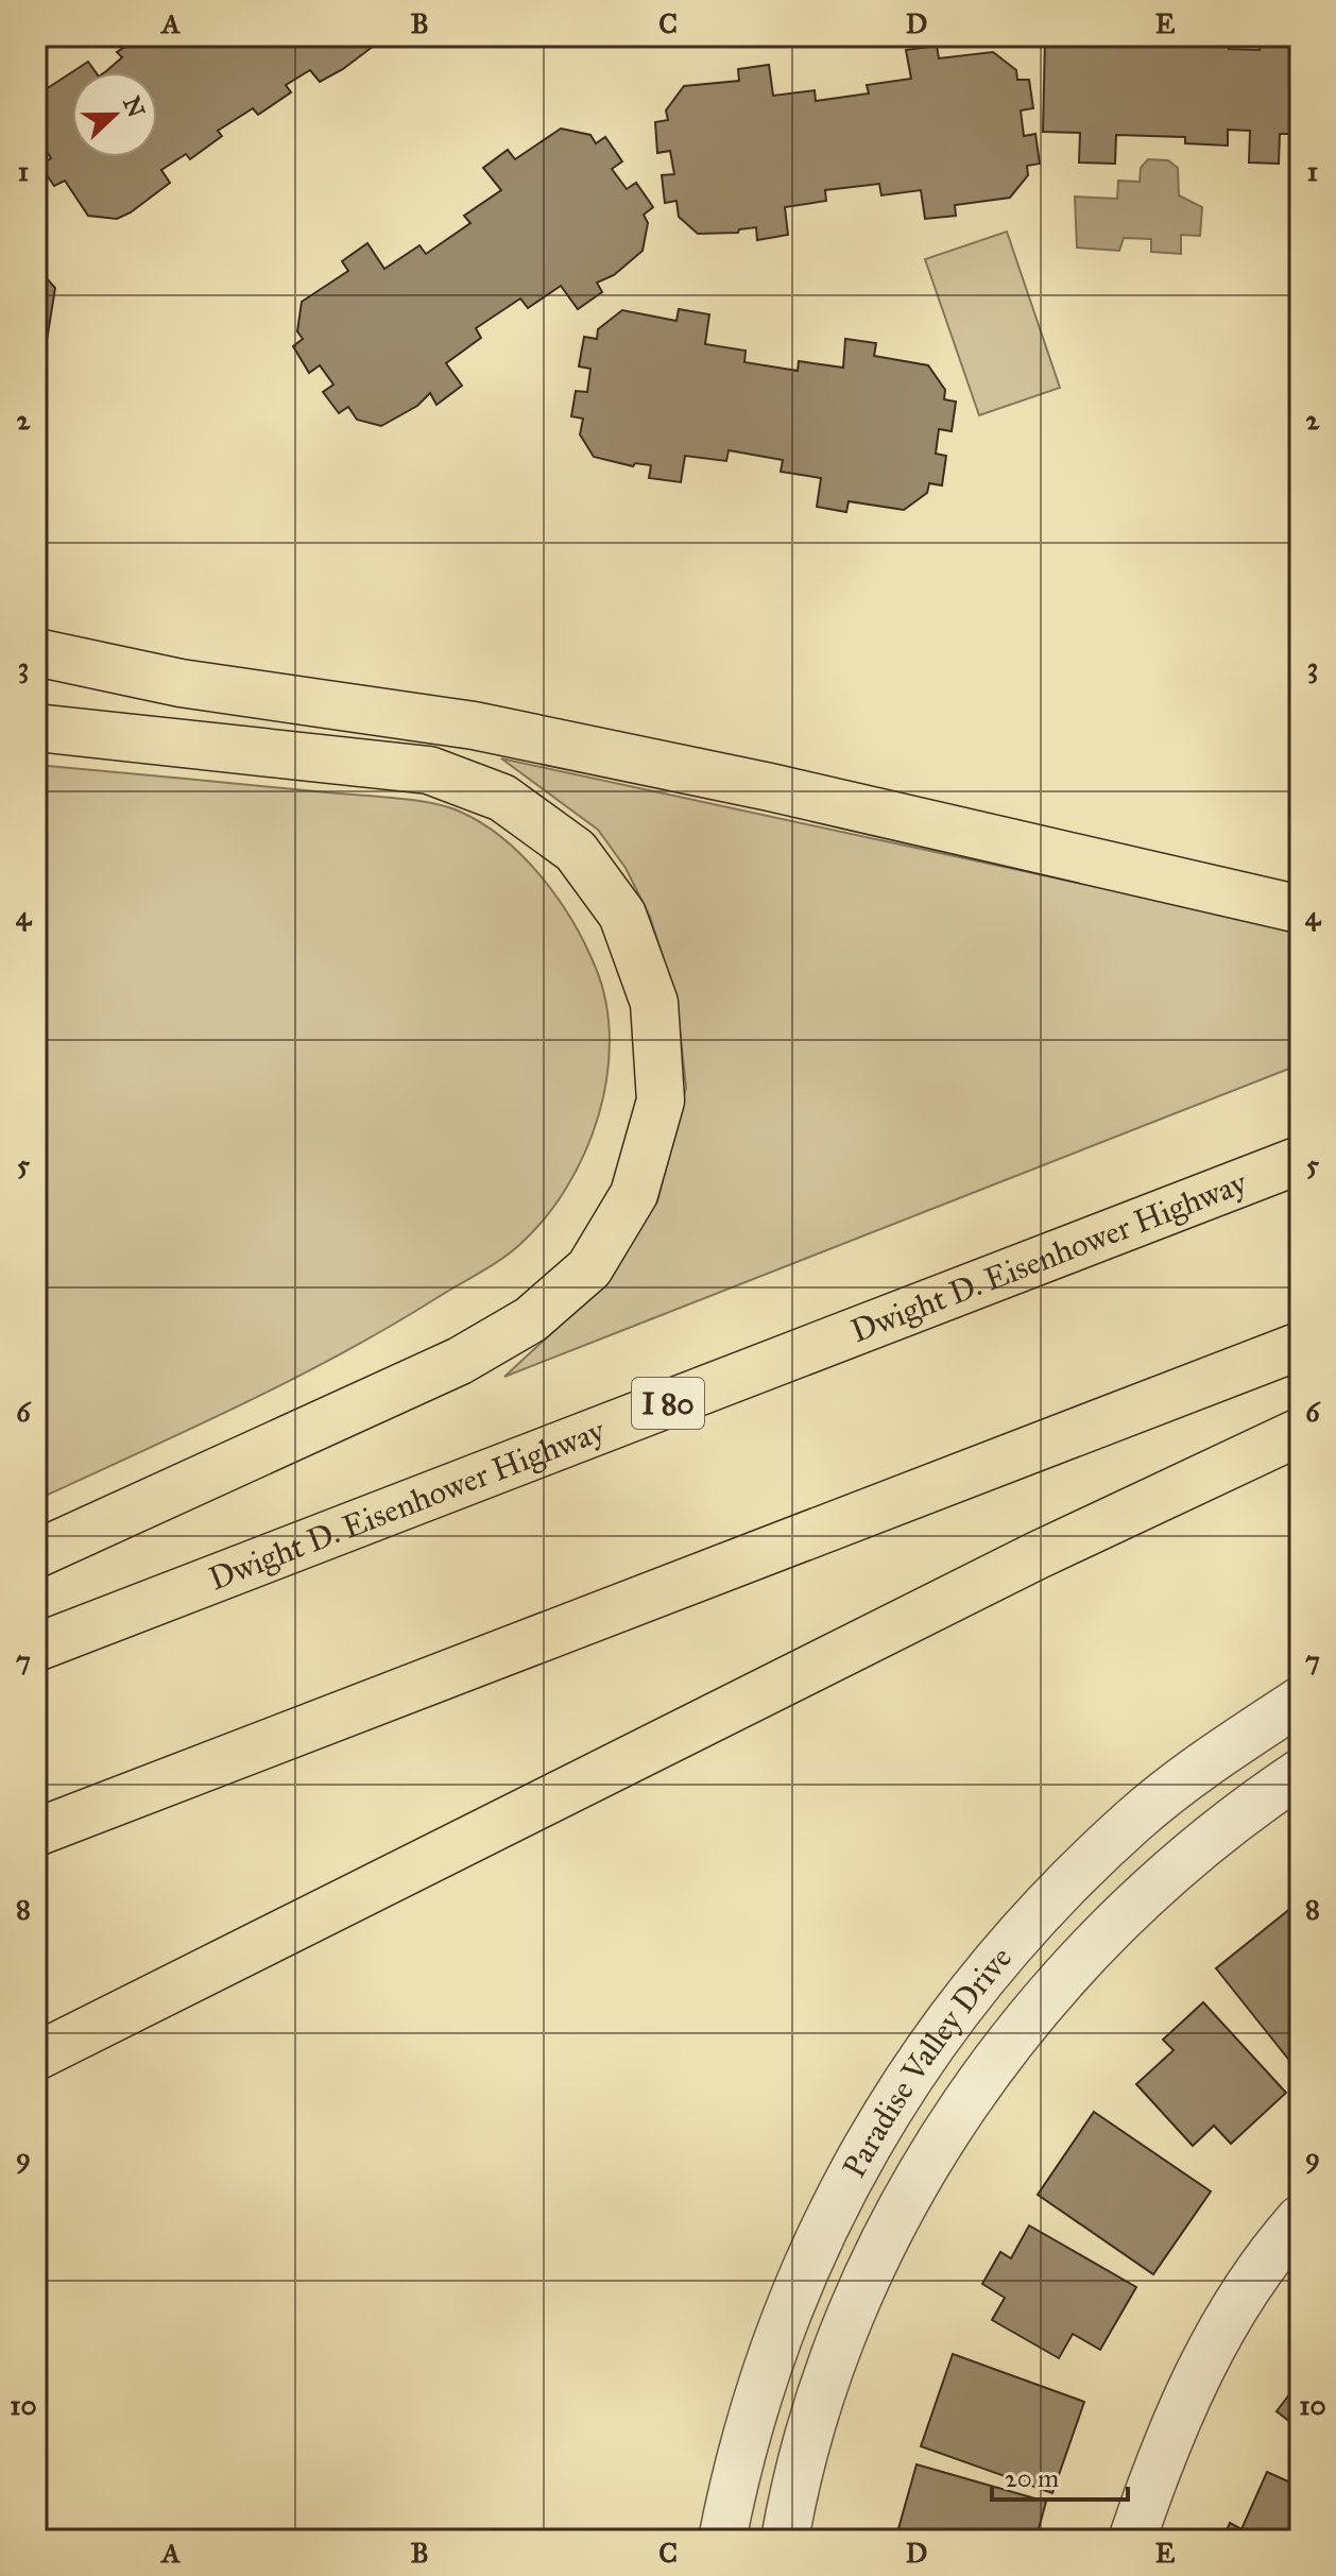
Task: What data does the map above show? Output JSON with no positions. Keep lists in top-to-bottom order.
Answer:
{
  "streets": {
    "highway": ["Dwight D. Eisenhower Highway", "I 80"],
    "street": ["Paradise Valley Drive"]
  },
  "scale_bar": "20 m",
  "north": "right",
  "grid": {
    "columns": [
      "A",
      "B",
      "C",
      "D",
      "E"
    ],
    "rows": [
      "1",
      "2",
      "3",
      "4",
      "5",
      "6",
      "7",
      "8",
      "9",
      "10"
    ]
  }
}
